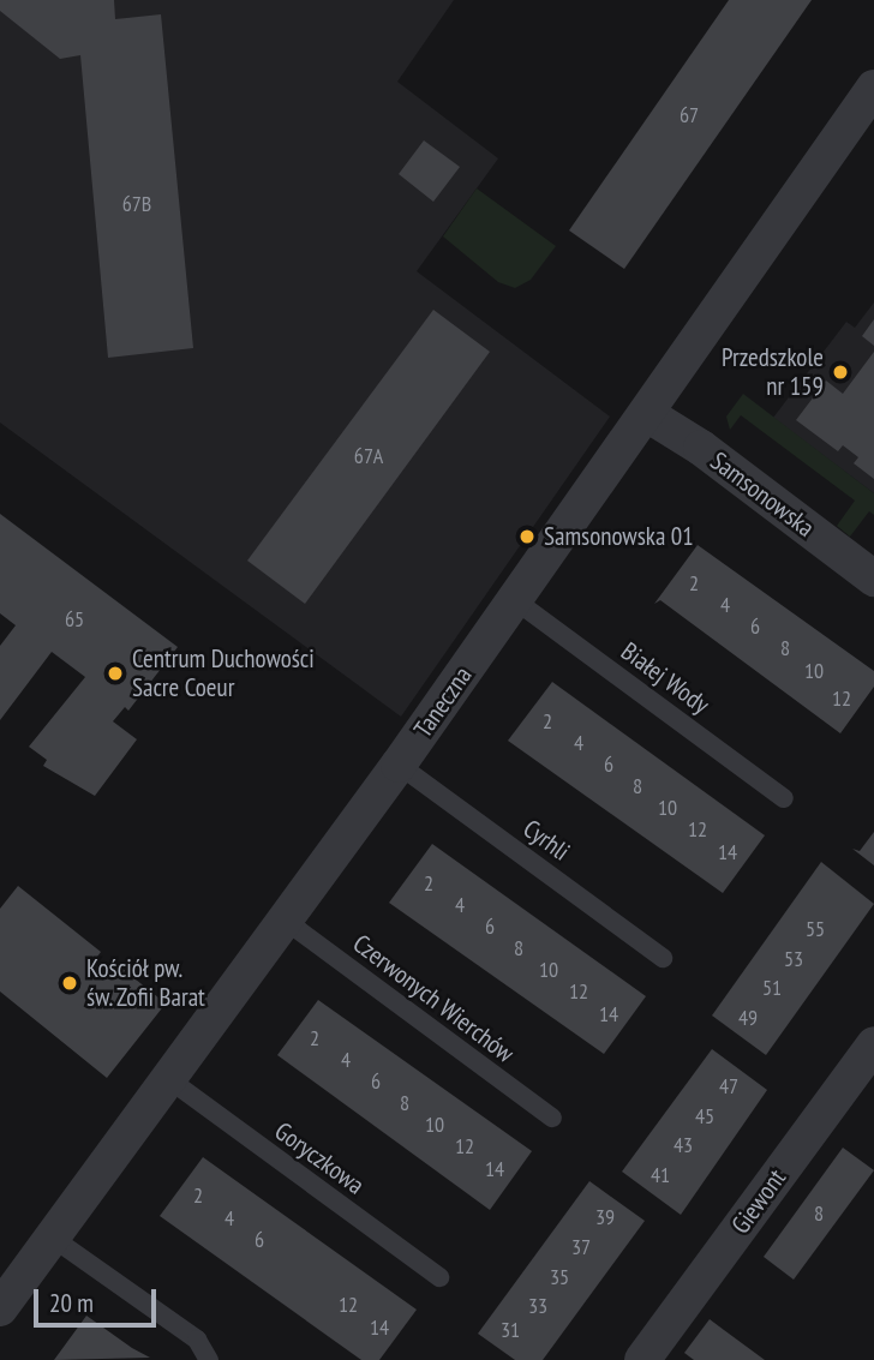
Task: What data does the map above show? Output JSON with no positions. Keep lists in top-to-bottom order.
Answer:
{
  "streets": {
    "street": ["Samsonowska", "Taneczna", "Giewont"],
    "lane": [
      "Białej Wody",
      "Cyrhli",
      "Czerwonych Wierchów",
      "Goryczkowa"
    ]
  },
  "crossings": [
    ["Samsonowska", "Taneczna"],
    ["Białej Wody", "Taneczna"],
    ["Taneczna", "Cyrhli"],
    ["Taneczna", "Czerwonych Wierchów"],
    ["Taneczna", "Goryczkowa"]
  ],
  "places": [
    "Przedszkole nr 159",
    "Samsonowska 01",
    "Centrum Duchowości Sacre Coeur",
    "Kościół pw. św. Zofii Barat"
  ],
  "house_numbers": [
    "67",
    "67B",
    "67A",
    "2",
    "4",
    "65",
    "6",
    "8",
    "10",
    "12",
    "2",
    "4",
    "6",
    "8",
    "10",
    "12",
    "14",
    "2",
    "4",
    "6",
    "55",
    "8",
    "53",
    "10",
    "51",
    "12",
    "14",
    "49",
    "2",
    "4",
    "6",
    "47",
    "8",
    "45",
    "10",
    "43",
    "12",
    "14",
    "41",
    "2",
    "8",
    "39",
    "4",
    "6",
    "37",
    "35",
    "12",
    "33",
    "14",
    "31"
  ],
  "scale_bar": "20 m"
}
